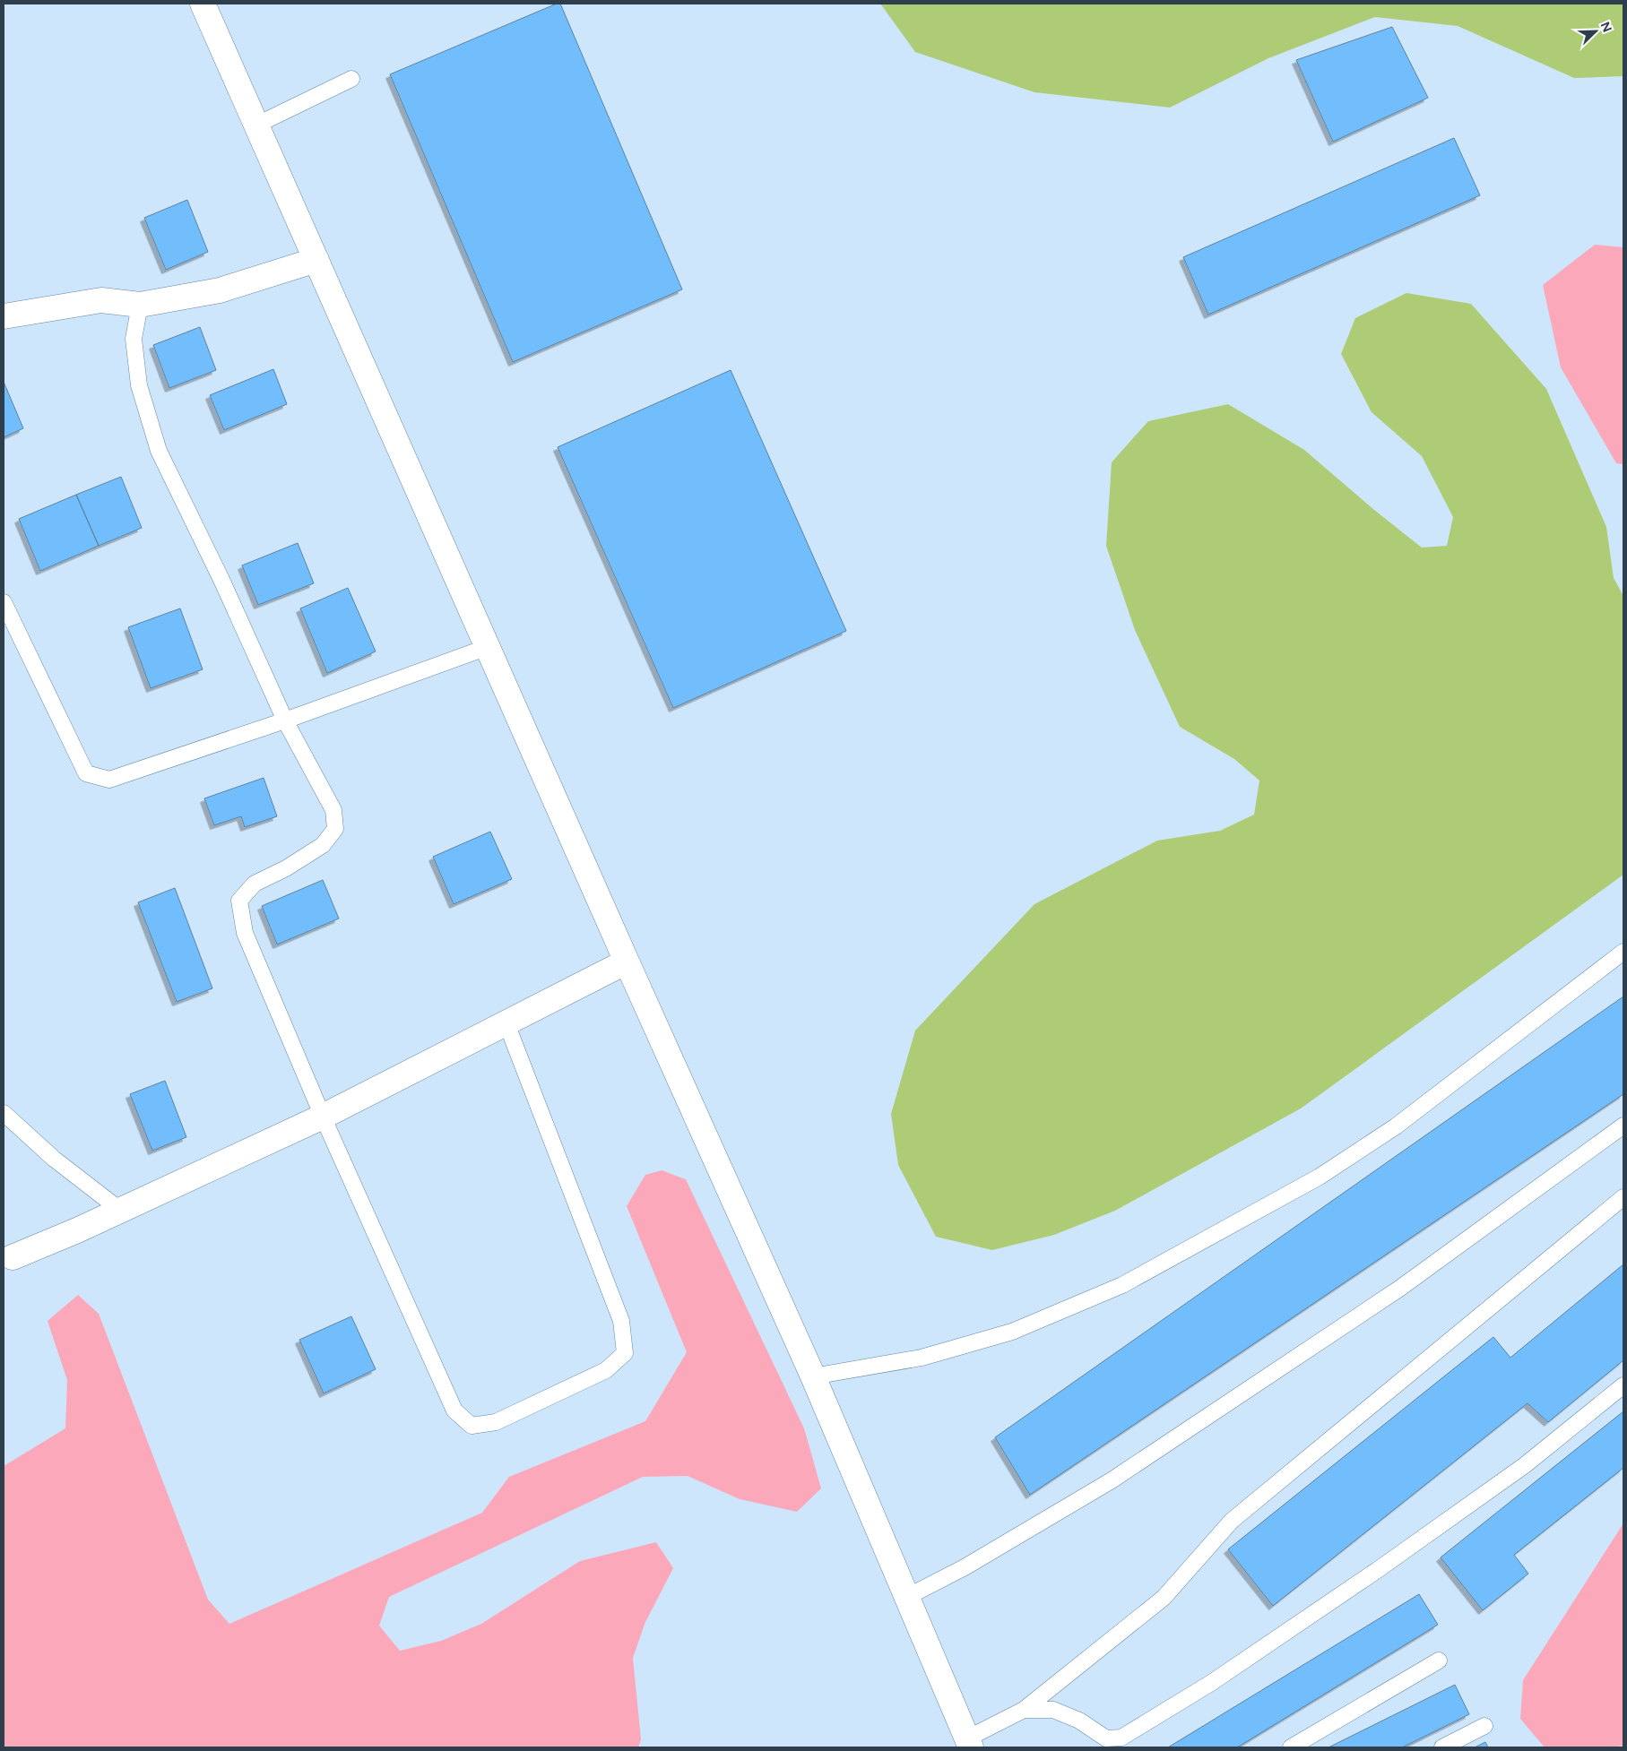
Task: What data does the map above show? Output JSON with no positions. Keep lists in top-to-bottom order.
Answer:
{
  "north": "top right"
}
